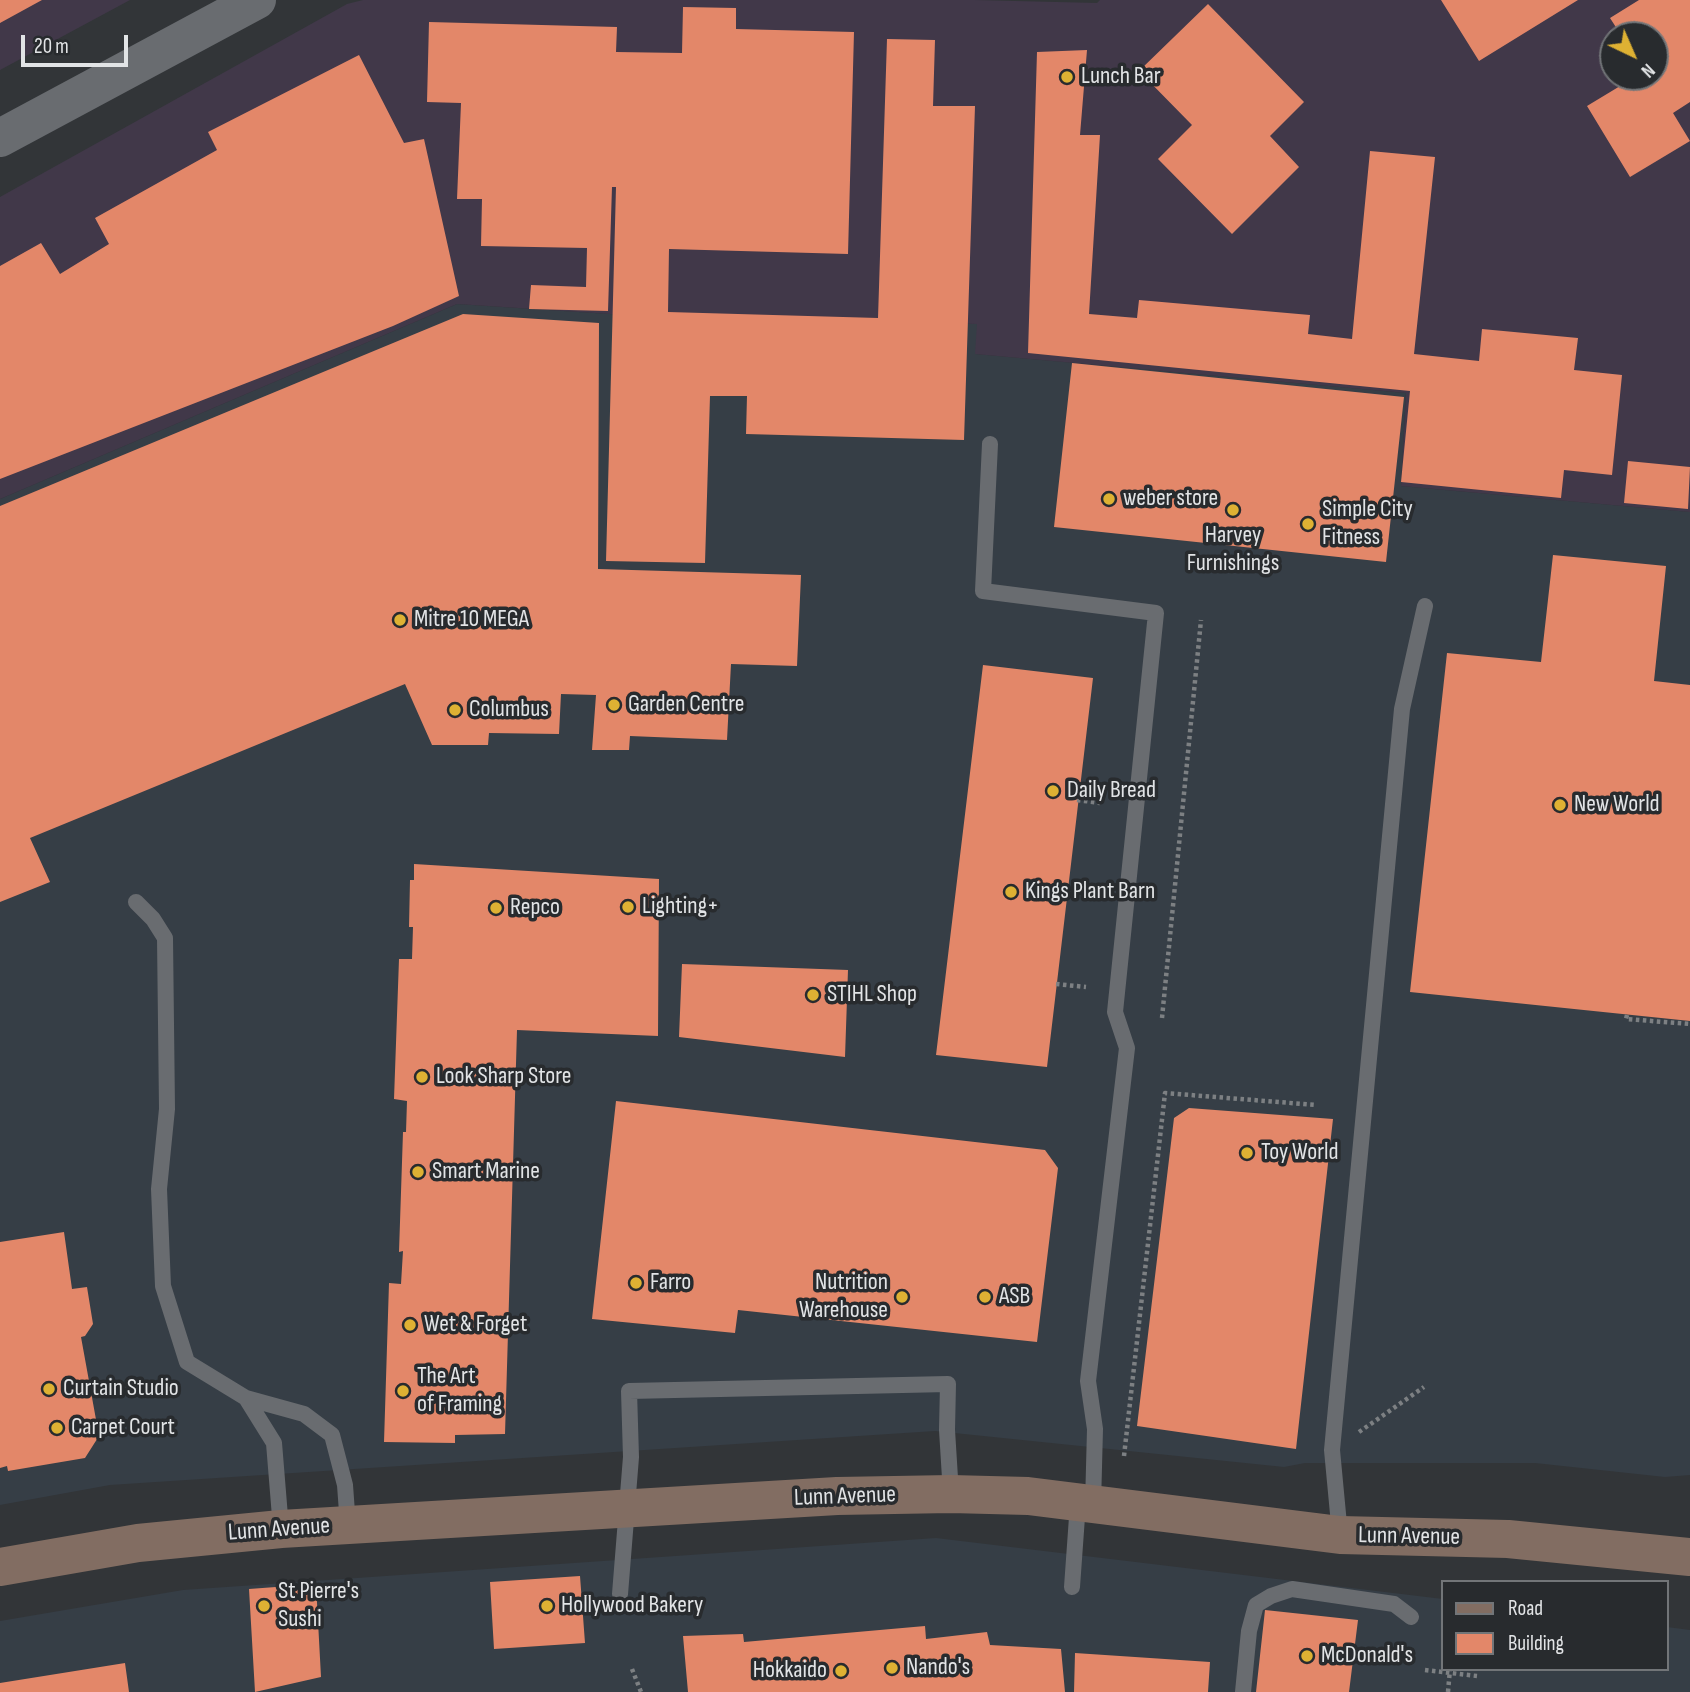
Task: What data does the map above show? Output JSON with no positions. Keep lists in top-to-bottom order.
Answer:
{
  "streets": {
    "main road": ["Lunn Avenue"]
  },
  "places": [
    "Lunch Bar",
    "weber store",
    "Harvey Furnishings",
    "Simple City Fitness",
    "Mitre 10 MEGA",
    "Garden Centre",
    "Columbus",
    "Daily Bread",
    "New World",
    "Kings Plant Barn",
    "Lighting+",
    "Repco",
    "STIHL Shop",
    "Look Sharp Store",
    "Toy World",
    "Smart Marine",
    "Farro",
    "Nutrition Warehouse",
    "ASB",
    "Wet & Forget",
    "Curtain Studio",
    "The Art of Framing",
    "Carpet Court",
    "St Pierre's Sushi",
    "Hollywood Bakery",
    "McDonald's",
    "Nando's",
    "Hokkaido"
  ],
  "legend": ["Road", "Building"],
  "scale_bar": "20 m",
  "north": "bottom right"
}
